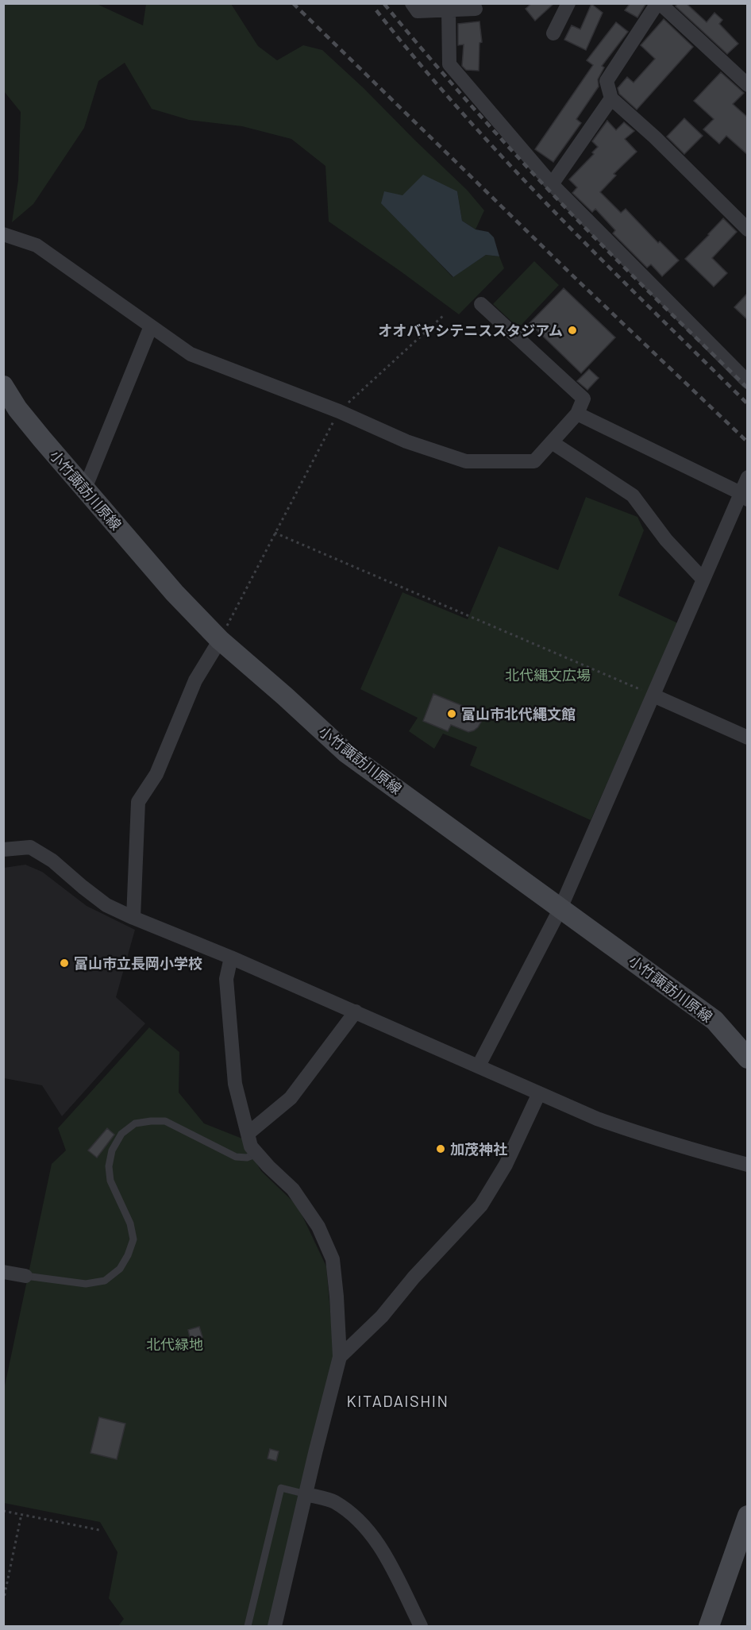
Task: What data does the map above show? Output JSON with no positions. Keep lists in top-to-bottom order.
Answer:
{
  "streets": {
    "main road": ["小竹諏訪川原線"]
  },
  "districts": ["KITADAISHIN"],
  "parks": ["北代縄文広場", "北代緑地"],
  "places": [
    "オオバヤシテニススタジアム",
    "富山市北代縄文館",
    "富山市立長岡小学校",
    "加茂神社"
  ]
}
